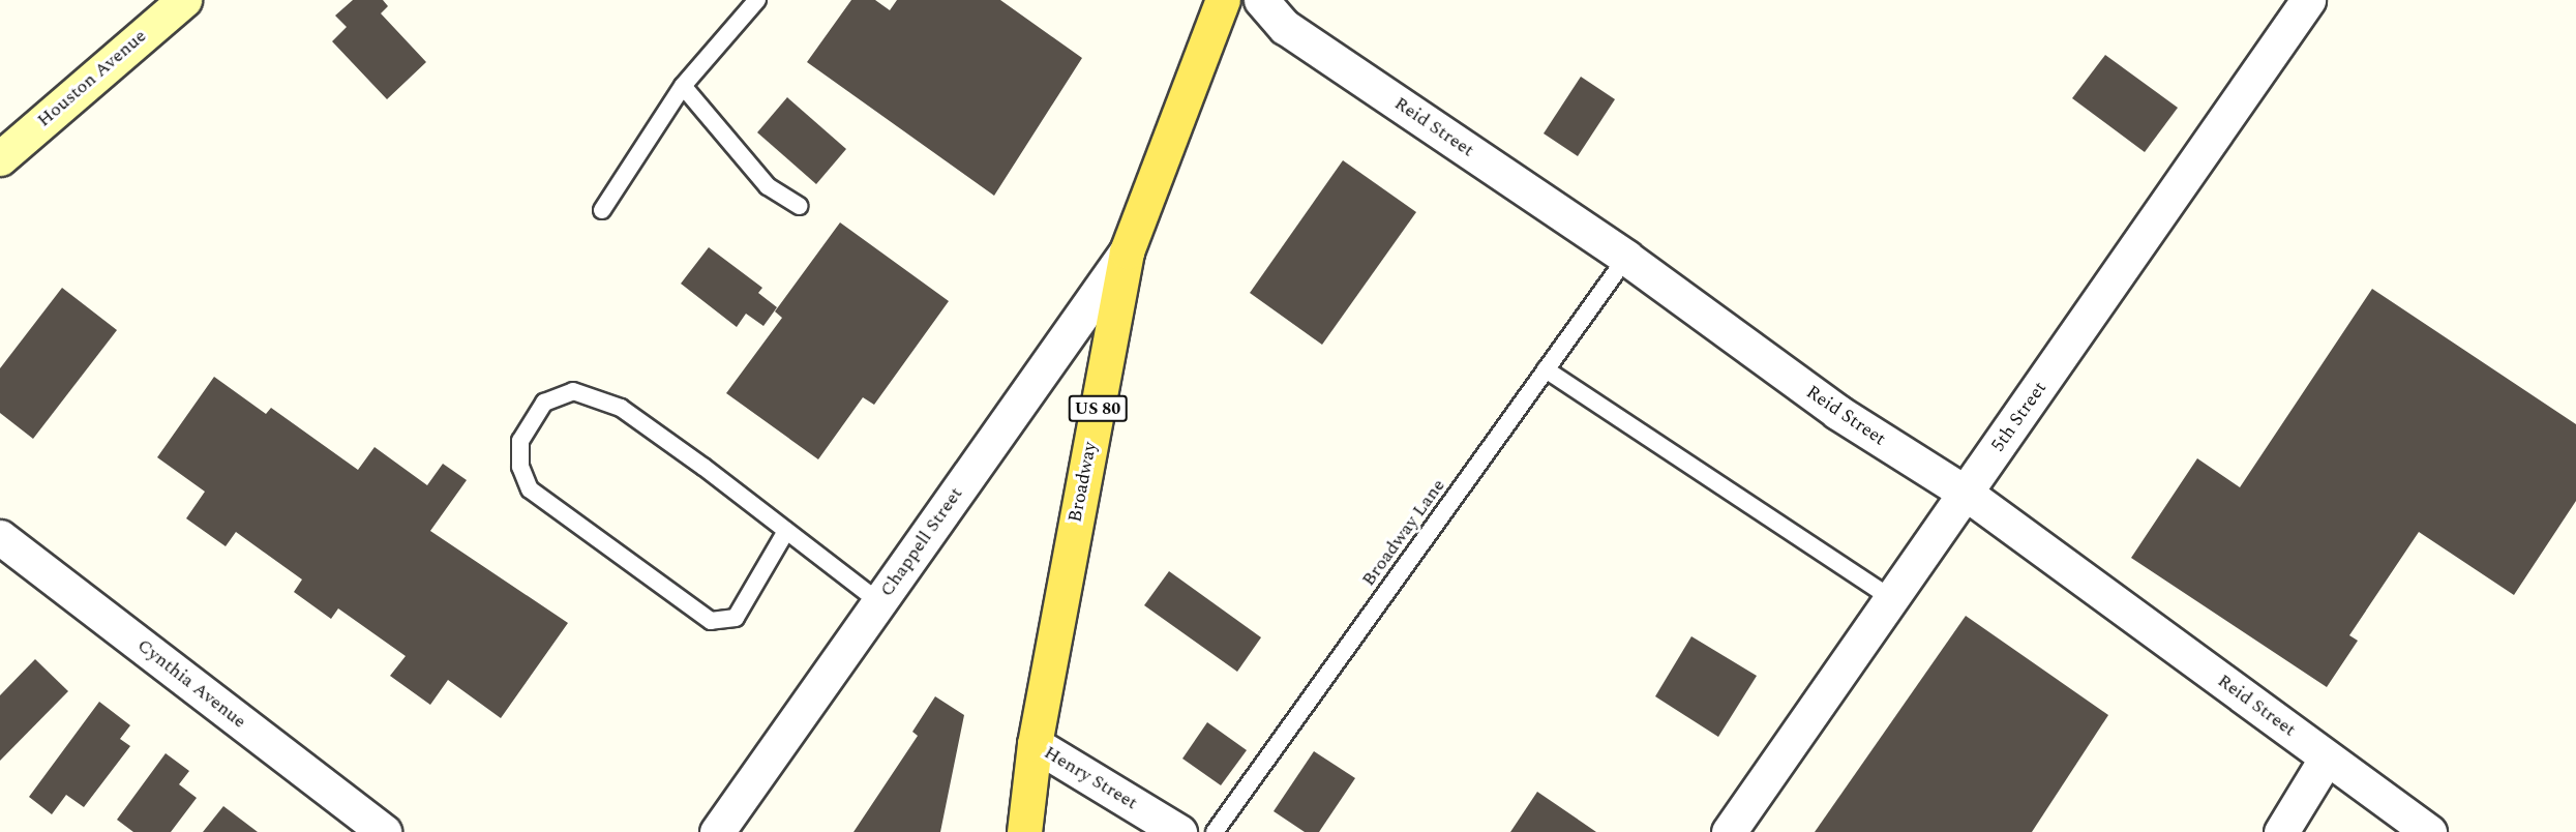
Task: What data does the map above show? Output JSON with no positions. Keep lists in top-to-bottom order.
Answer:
{
  "streets": {
    "main road": ["US 80", "Broadway"],
    "street": [
      "Houston Avenue",
      "Reid Street",
      "5th Street",
      "Chappell Street",
      "Cynthia Avenue",
      "Henry Street"
    ],
    "lane": ["Broadway Lane"]
  },
  "crossings": [
    ["Reid Street", "5th Street"],
    ["Reid Street", "Broadway Lane"],
    ["Broadway", "Chappell Street"],
    ["Broadway", "Henry Street"]
  ]
}
